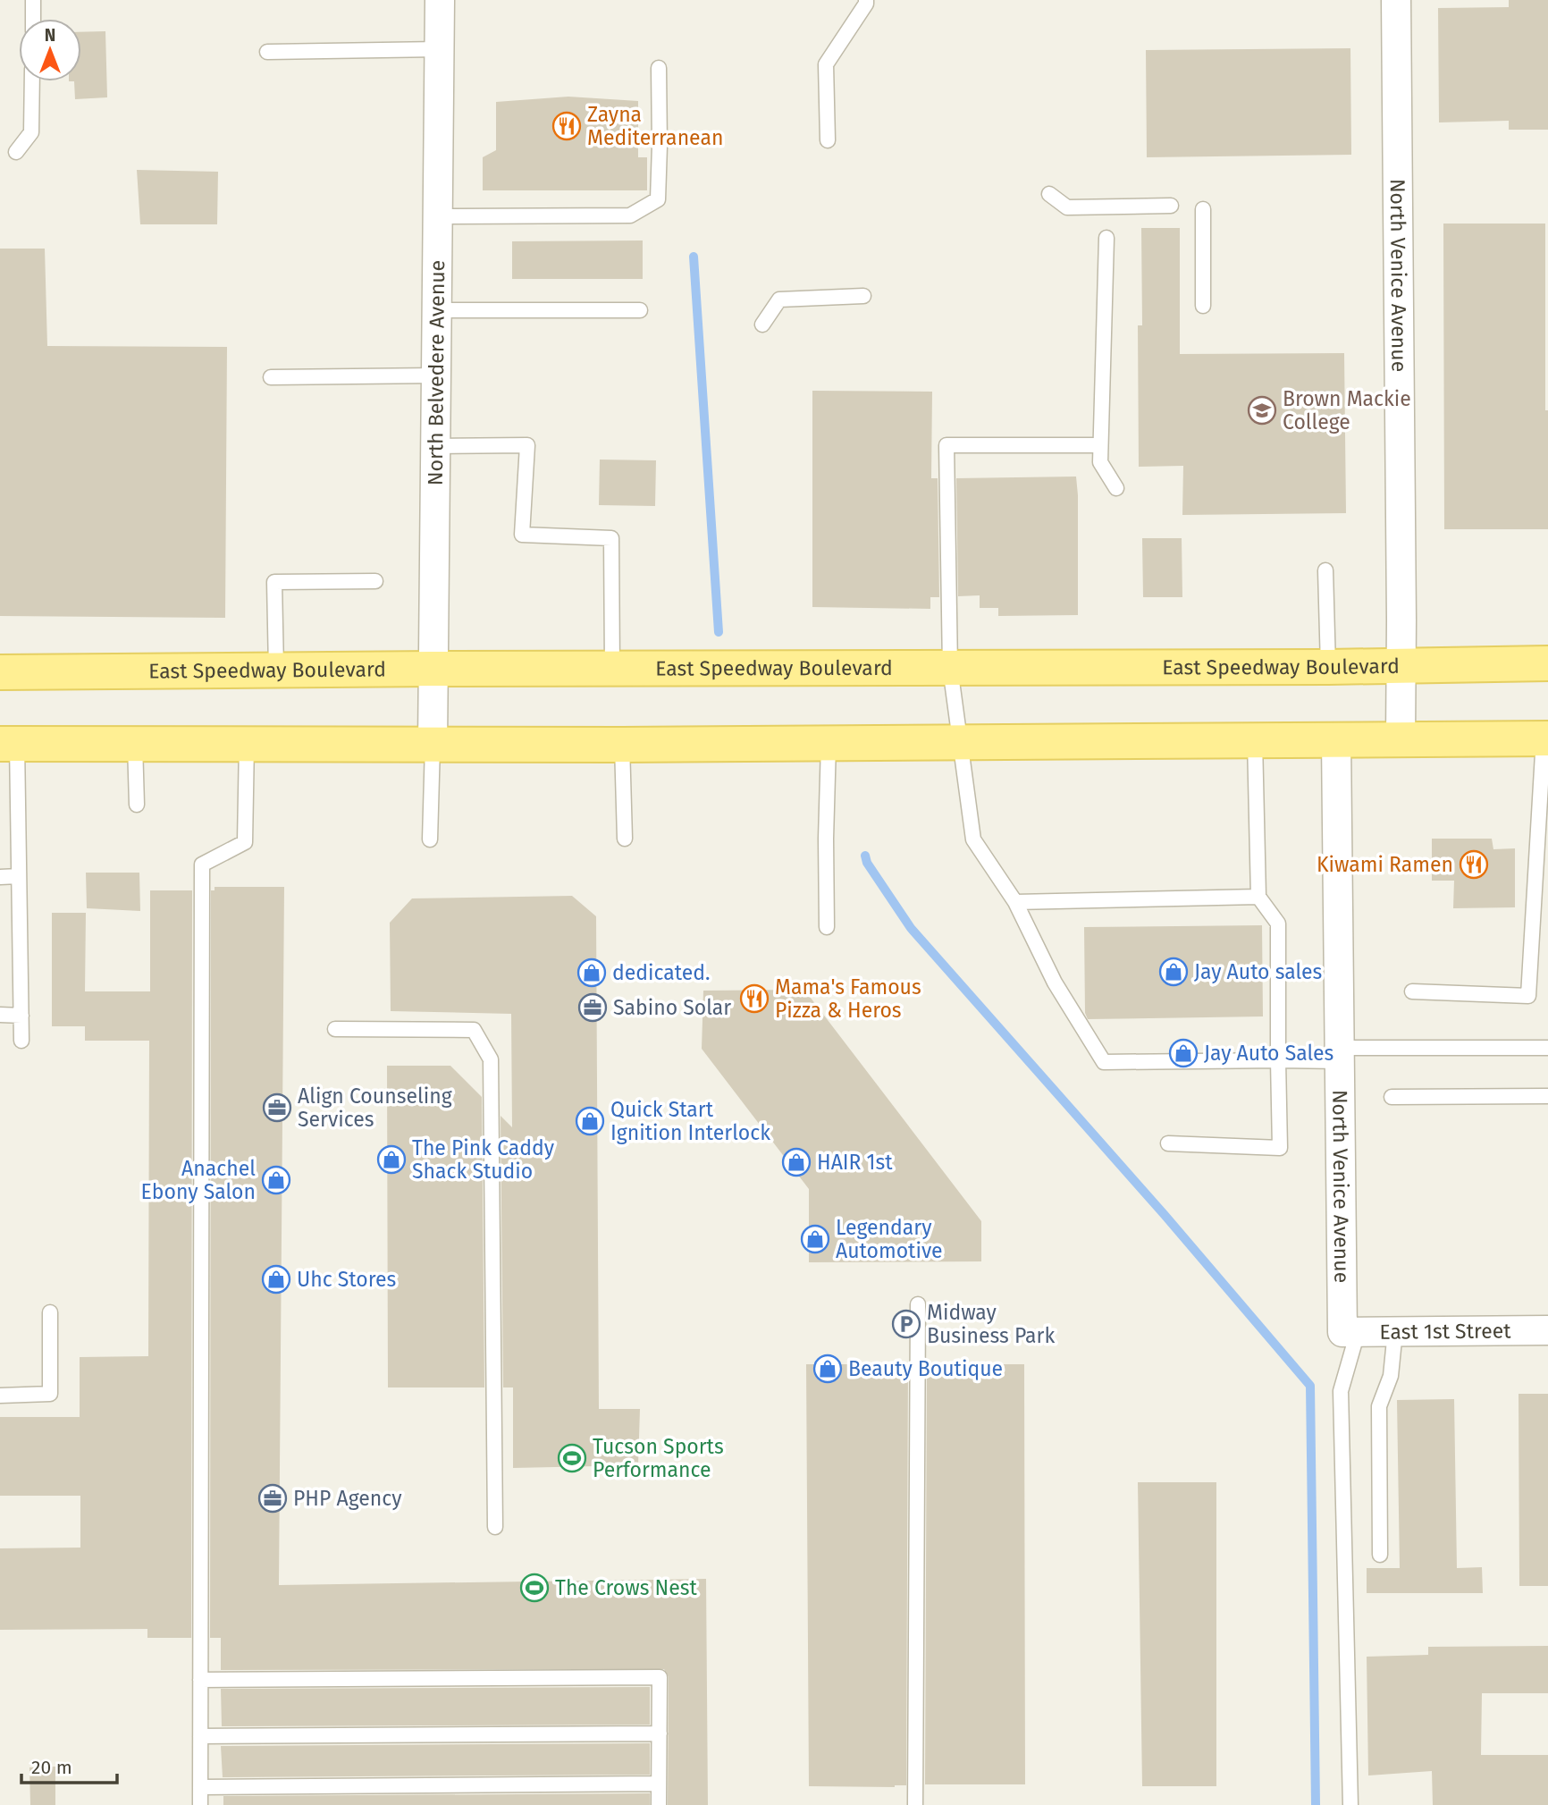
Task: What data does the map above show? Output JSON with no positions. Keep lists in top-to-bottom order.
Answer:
{
  "streets": {
    "main road": ["East Speedway Boulevard"],
    "street": ["North Venice Avenue", "North Belvedere Avenue", "East 1st Street"]
  },
  "crossings": [
    ["North Venice Avenue", "East Speedway Boulevard"],
    ["North Venice Avenue", "East 1st Street"],
    ["North Belvedere Avenue", "East Speedway Boulevard"]
  ],
  "places": {
    "restaurant": ["Zayna Mediterranean", "Kiwami Ramen", "Mama's Famous Pizza & Heros"],
    "school or university": ["Brown Mackie College"],
    "shop": [
      "Jay Auto sales",
      "dedicated.",
      "Jay Auto Sales",
      "Quick Start Ignition Interlock",
      "The Pink Caddy Shack Studio",
      "HAIR 1st",
      "Anachel Ebony Salon",
      "Legendary Automotive",
      "Uhc Stores",
      "Beauty Boutique"
    ],
    "office": ["Sabino Solar", "Align Counseling Services", "PHP Agency"],
    "parking": ["Midway Business Park"],
    "sports": ["Tucson Sports Performance", "The Crows Nest"]
  },
  "scale_bar": "20 m",
  "north": "top"
}
